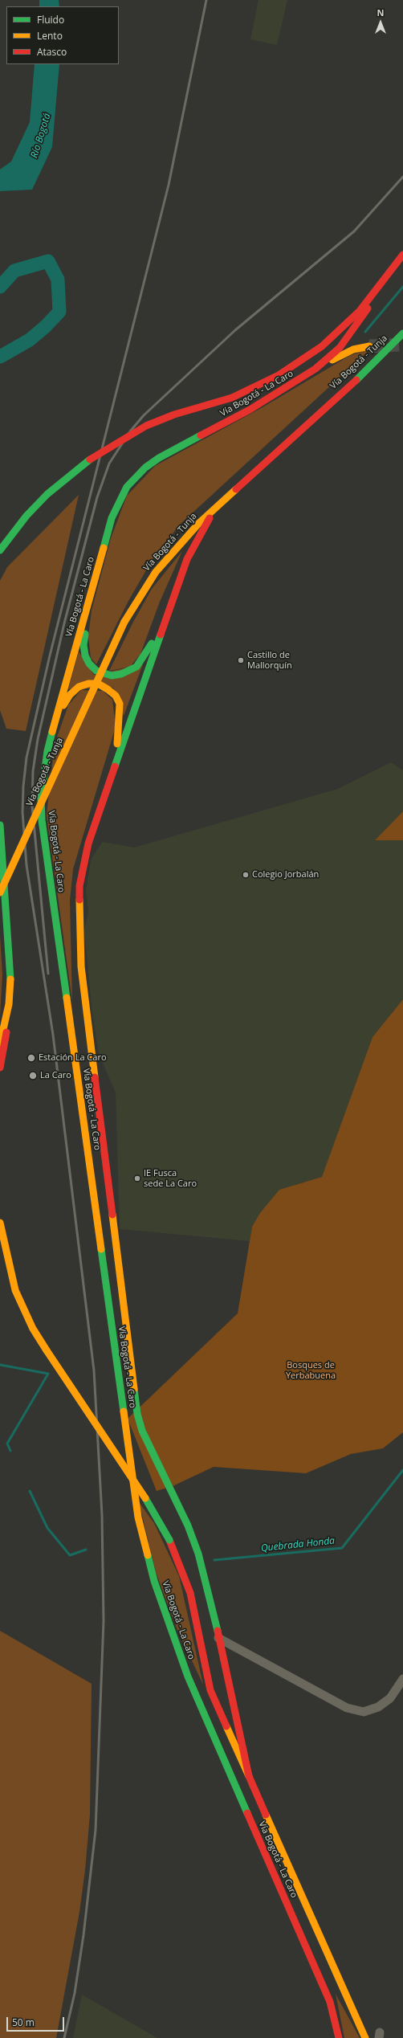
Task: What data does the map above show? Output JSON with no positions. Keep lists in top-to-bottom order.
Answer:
{
  "streets": {
    "main road": ["Vía Bogotá - Tunja", "Vía Bogotá - La Caro"]
  },
  "crossings": [
    ["Vía Bogotá - Tunja", "Vía Bogotá - La Caro"]
  ],
  "water": ["Río Bogotá", "Quebrada Honda"],
  "parks": ["Bosques de Yerbabuena"],
  "places": [
    "Castillo de Mallorquín",
    "Colegio Jorbalán",
    "Estación La Caro",
    "La Caro",
    "IE Fusca sede La Caro"
  ],
  "legend": ["Fluido", "Lento", "Atasco"],
  "scale_bar": "50 m",
  "north": "top"
}
